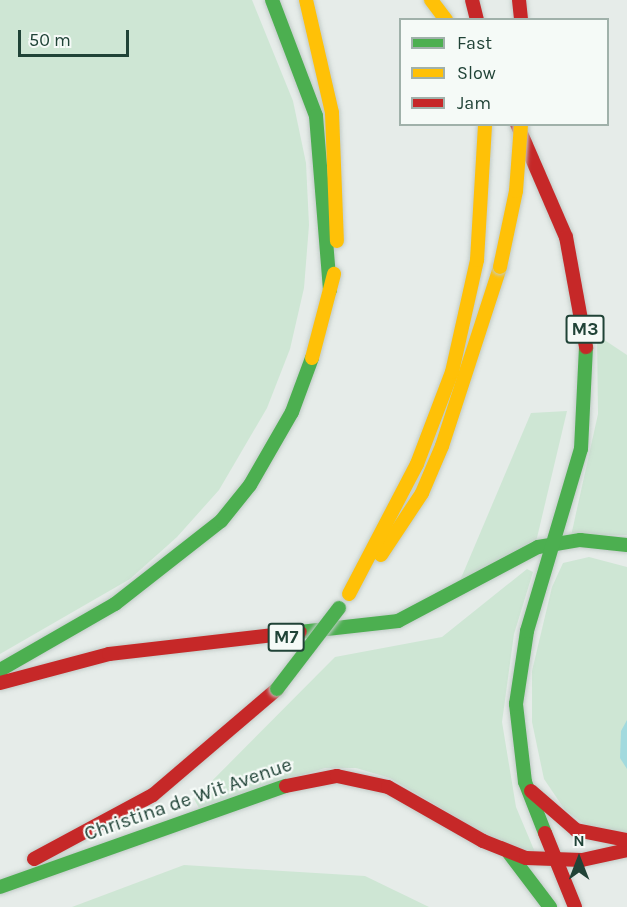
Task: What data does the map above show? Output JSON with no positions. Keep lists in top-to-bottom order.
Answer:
{
  "streets": {
    "main road": ["M3", "M7", "Christina de Wit Avenue"]
  },
  "crossings": [
    ["M3", "M7"],
    ["M3", "Christina de Wit Avenue"]
  ],
  "legend": ["Fast", "Slow", "Jam"],
  "scale_bar": "50 m",
  "north": "top"
}
